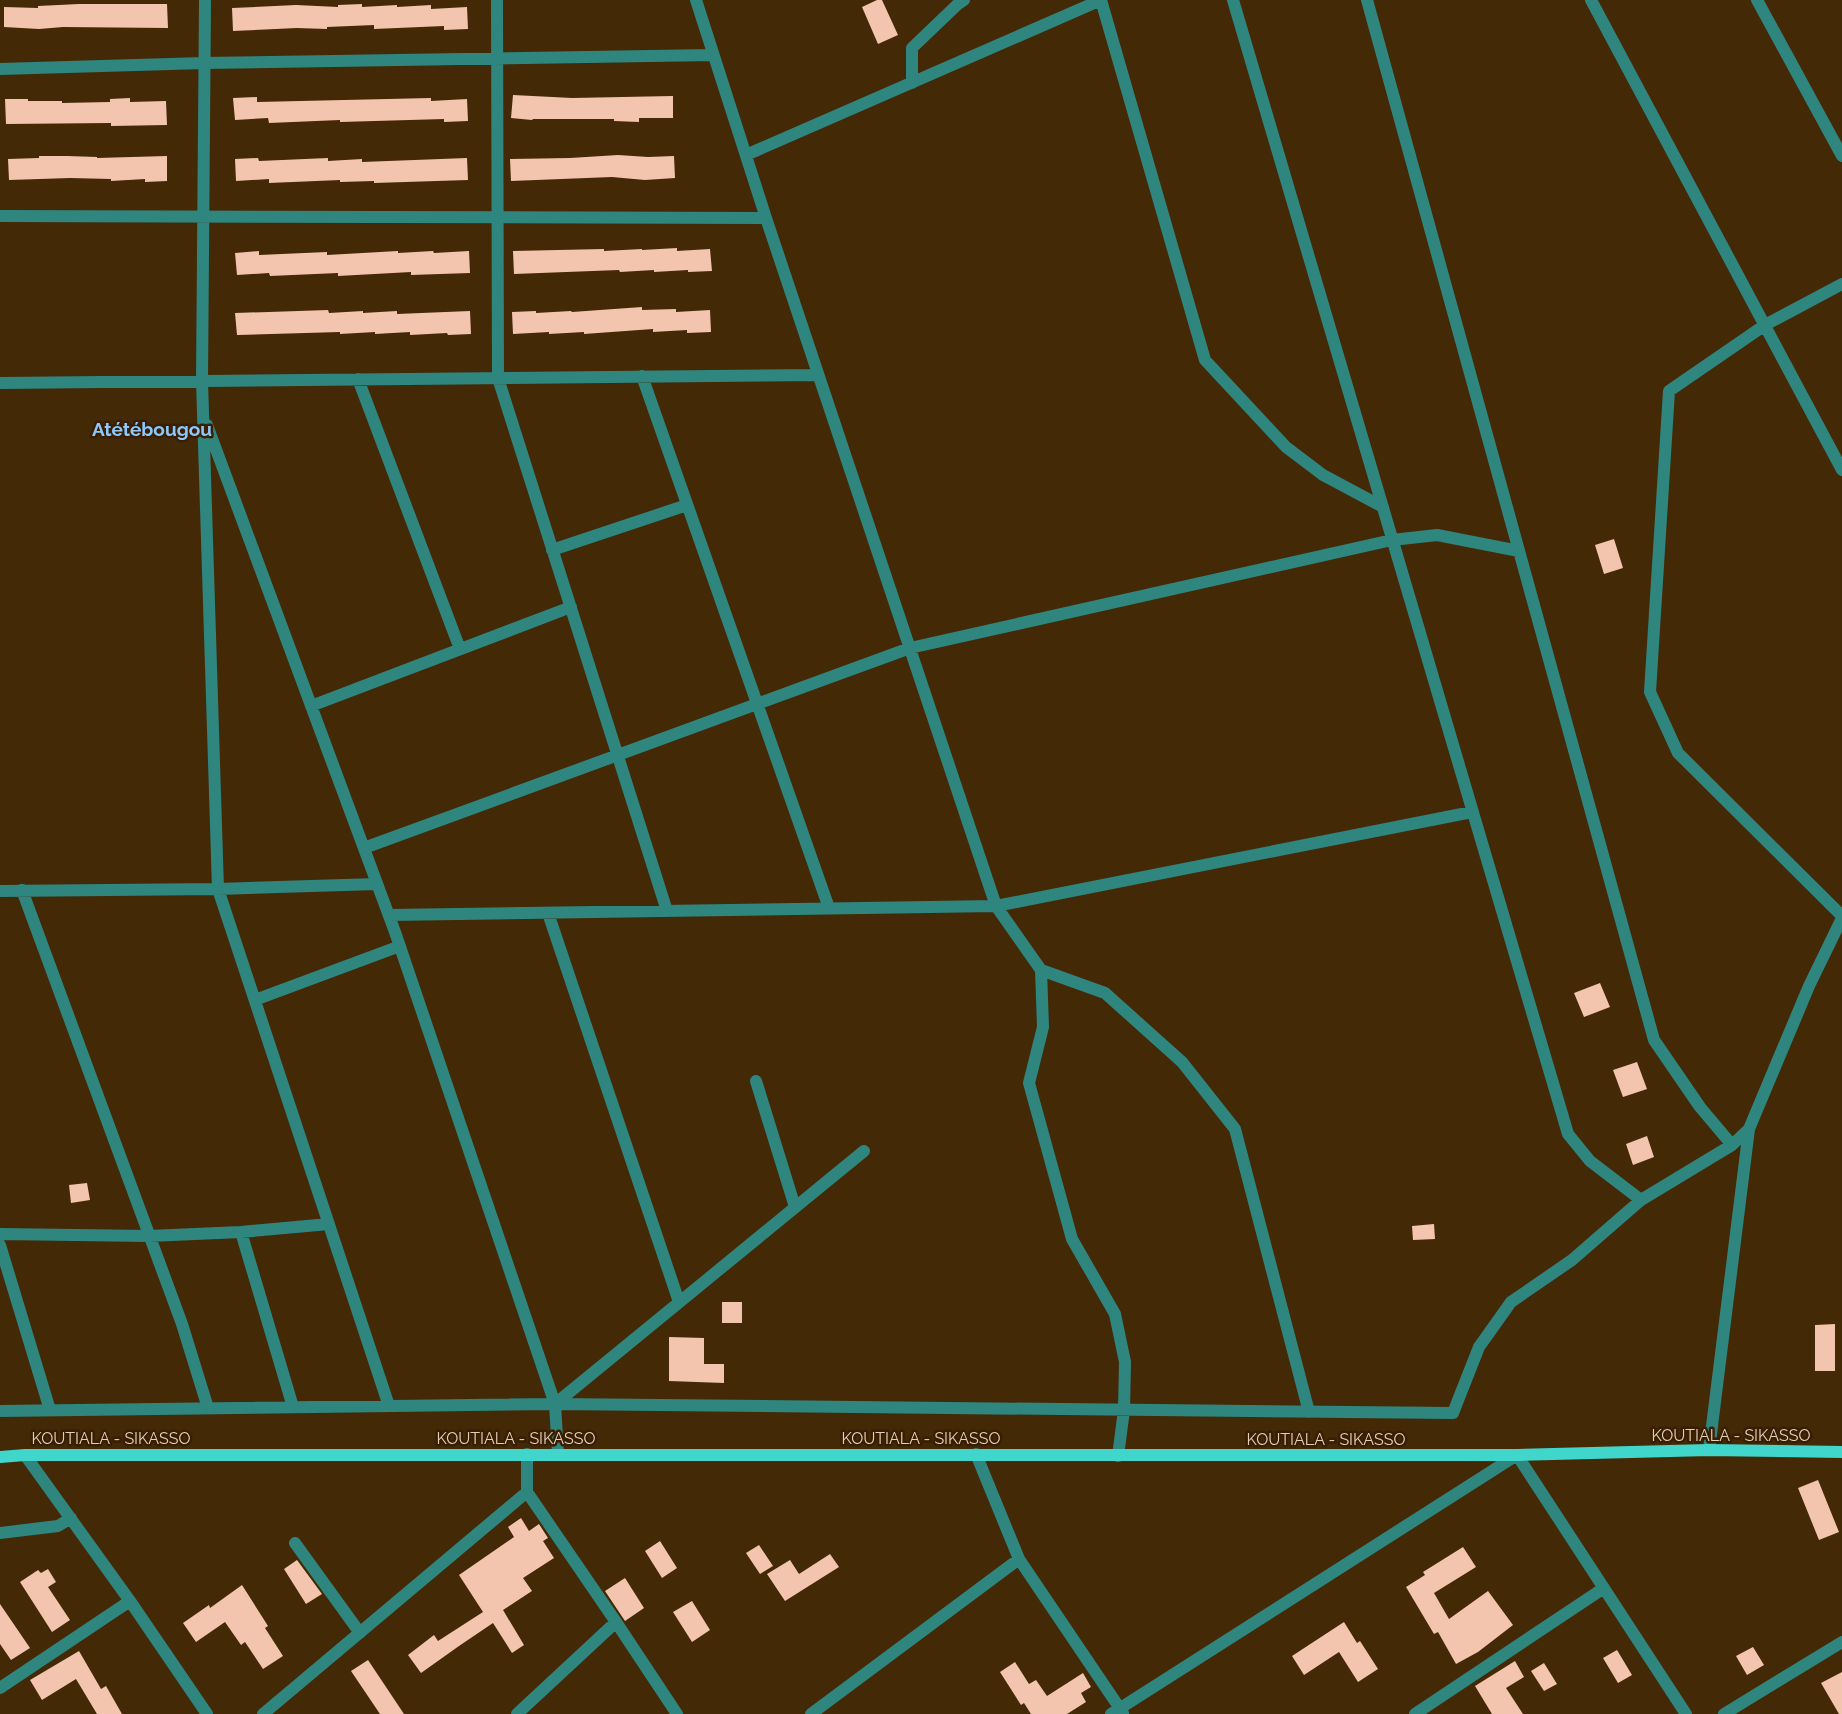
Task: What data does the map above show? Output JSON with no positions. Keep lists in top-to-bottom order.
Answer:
{
  "streets": {
    "main road": ["KOUTIALA - SIKASSO"]
  },
  "districts": ["Atétébougou"]
}
